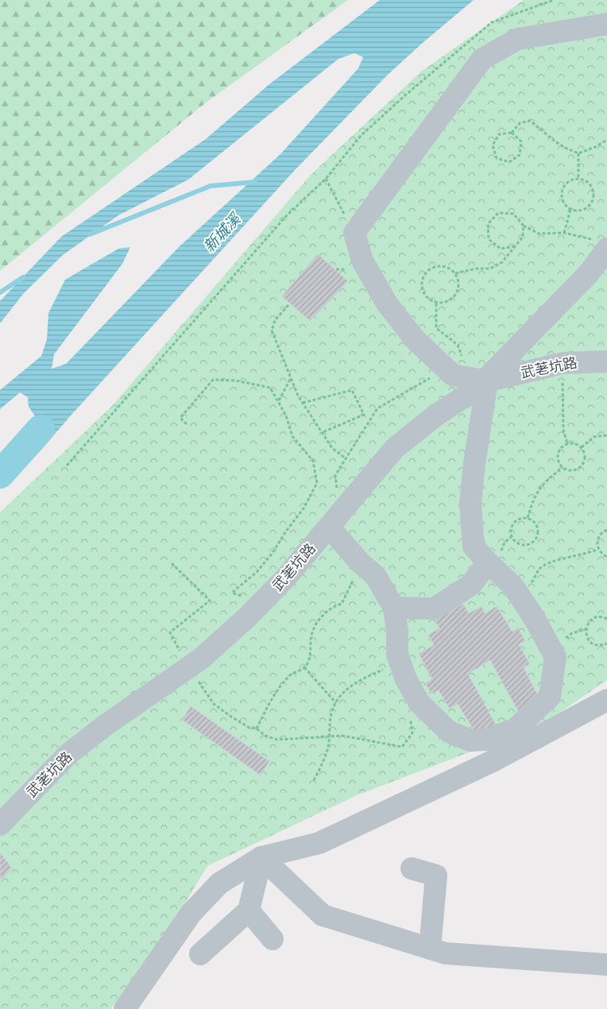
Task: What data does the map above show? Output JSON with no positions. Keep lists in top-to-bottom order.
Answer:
{
  "streets": {
    "street": ["武荖坑路"]
  },
  "water": ["新城溪"]
}
